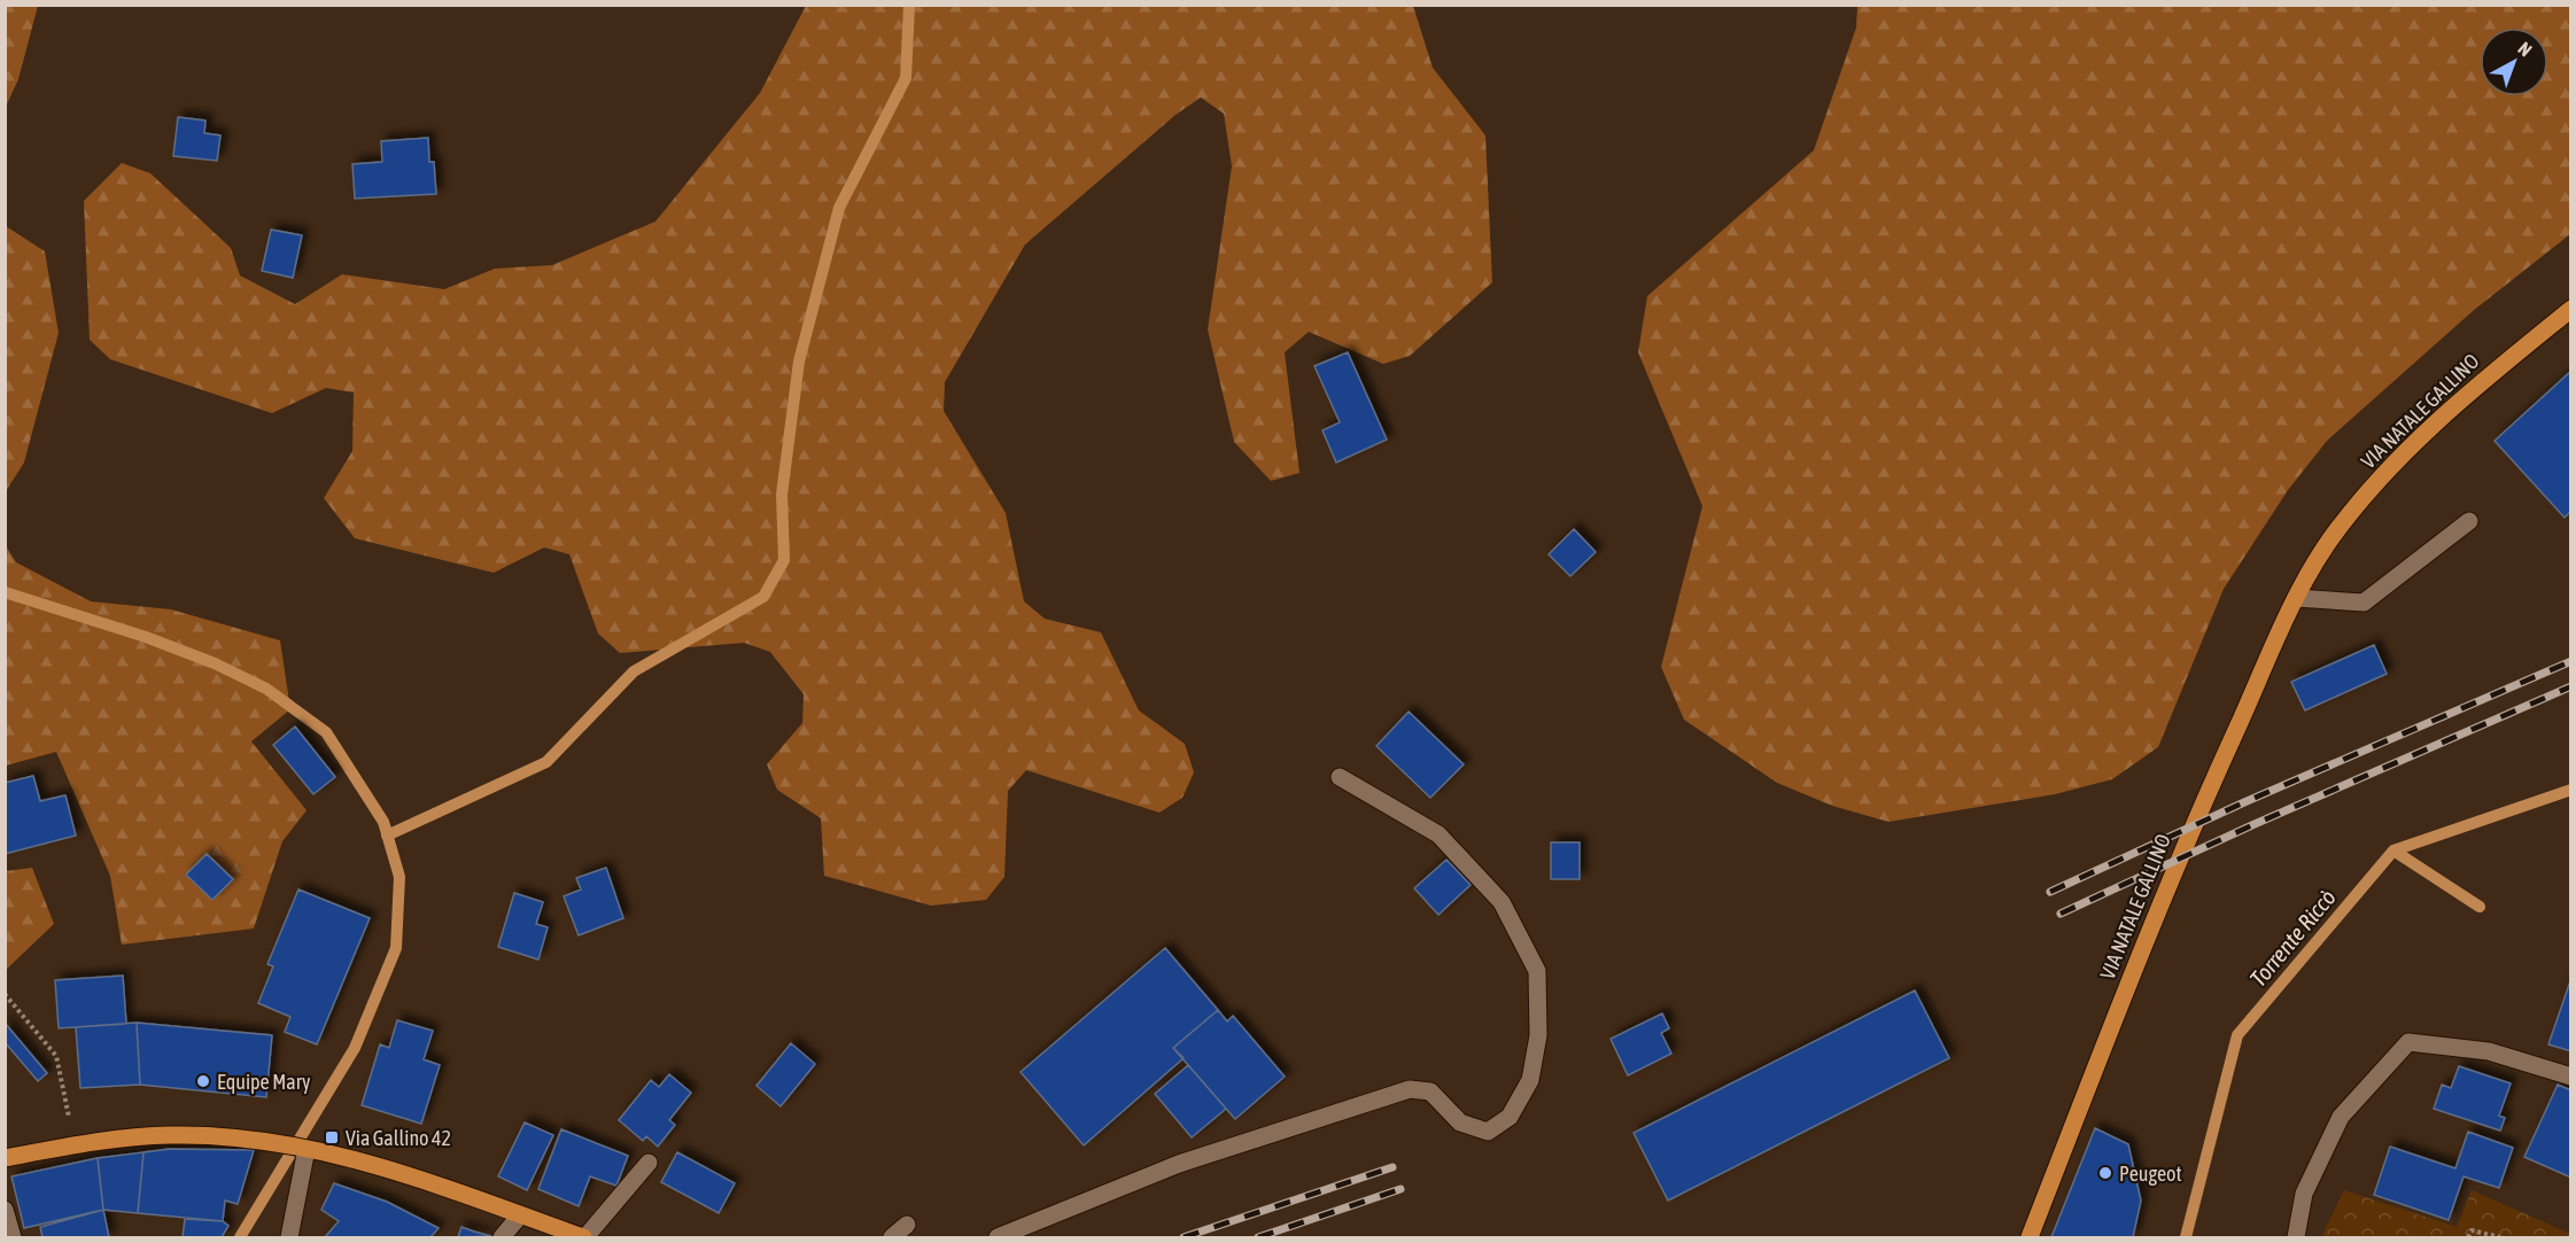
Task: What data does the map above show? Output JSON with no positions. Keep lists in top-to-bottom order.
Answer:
{
  "streets": {
    "main road": ["VIA NATALE GALLINO"]
  },
  "water": ["Torrente Riccò"],
  "places": {
    "other": ["Equipe Mary", "Peugeot"],
    "transit": ["Via Gallino 42"]
  },
  "north": "top right"
}
